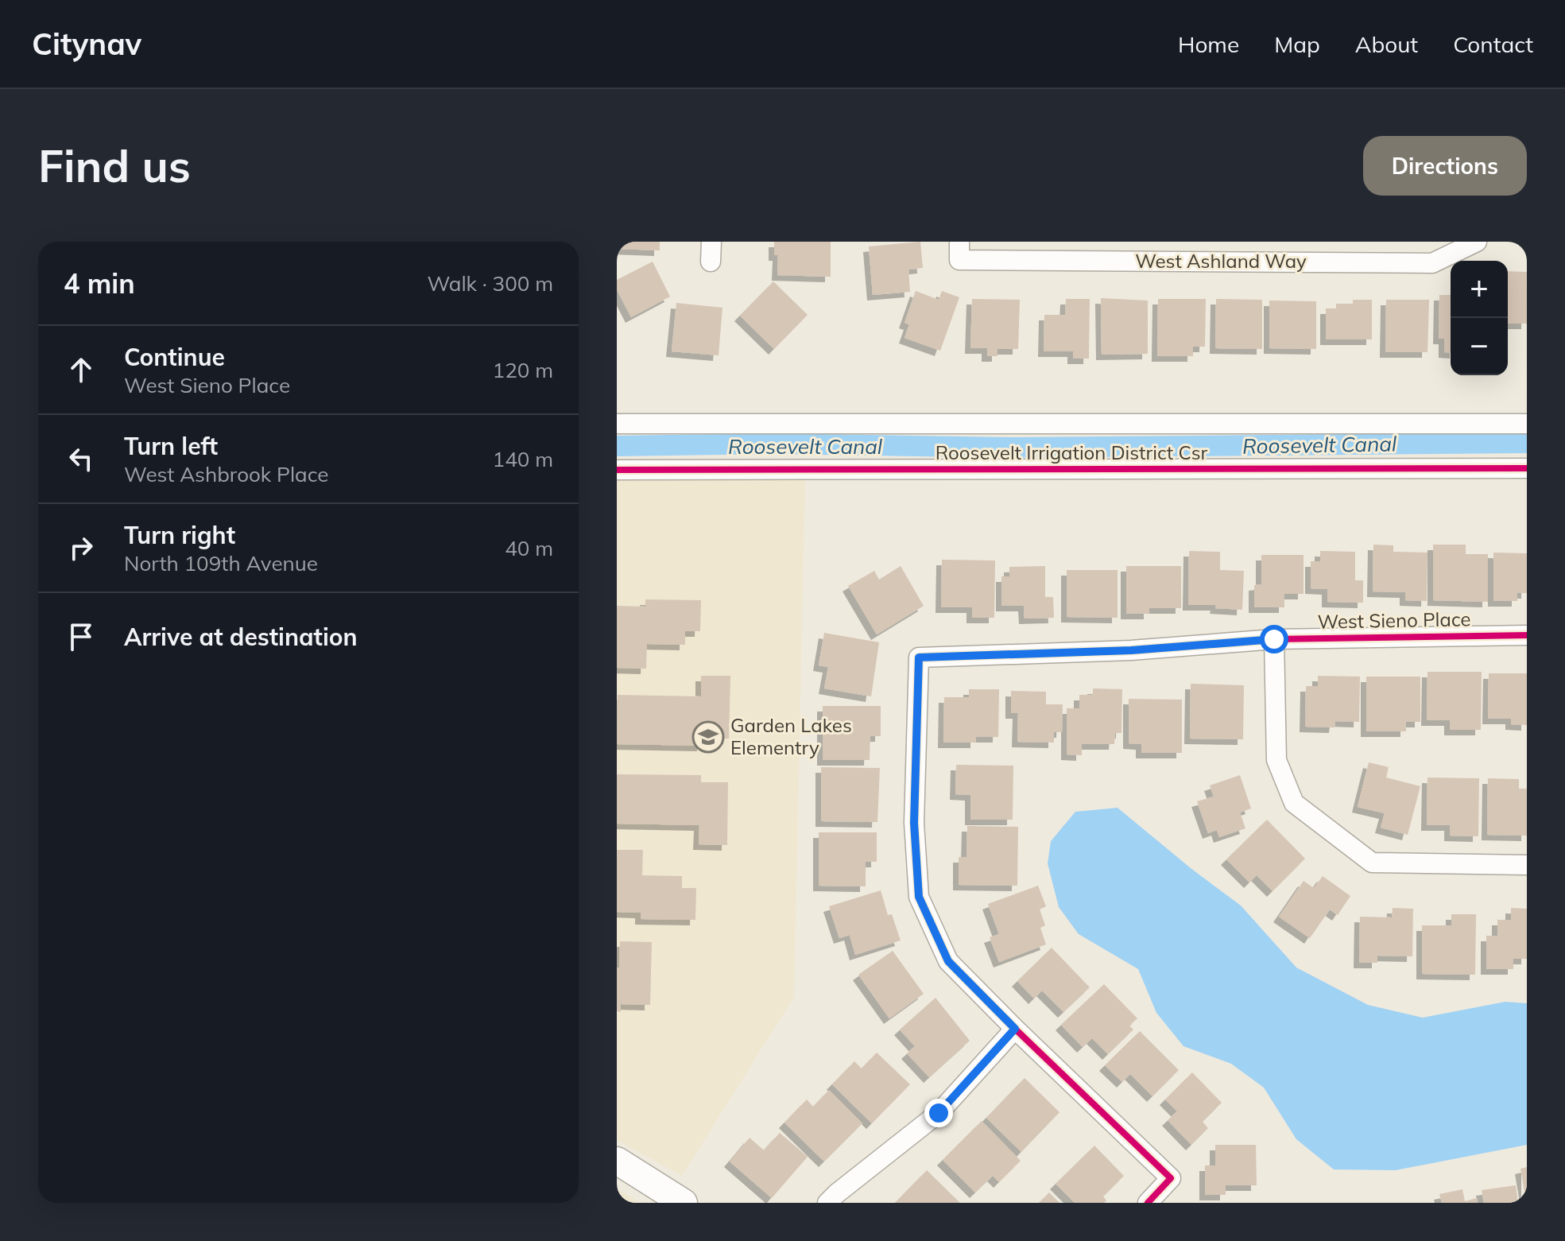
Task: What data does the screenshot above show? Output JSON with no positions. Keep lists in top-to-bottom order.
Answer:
{
  "streets": {
    "street": ["West Ashland Way", "Roosevelt Irrigation District Csr", "West Sieno Place"]
  },
  "water": ["Roosevelt Canal"],
  "places": {
    "school or university": ["Garden Lakes Elementry"]
  },
  "page": {
    "header": "Citynav",
    "nav": [
      "Home",
      "Map",
      "About",
      "Contact"
    ],
    "buttons": "Directions",
    "title": "Find us",
    "heading": ["4 min", "Walk · 300 m"],
    "map_buttons": ["+", "−"],
    "list": [
      ["Continue", "West Sieno Place", "120 m"],
      ["Turn left", "West Ashbrook Place", "140 m"],
      ["Turn right", "North 109th Avenue", "40 m"],
      "Arrive at destination"
    ]
  }
}
